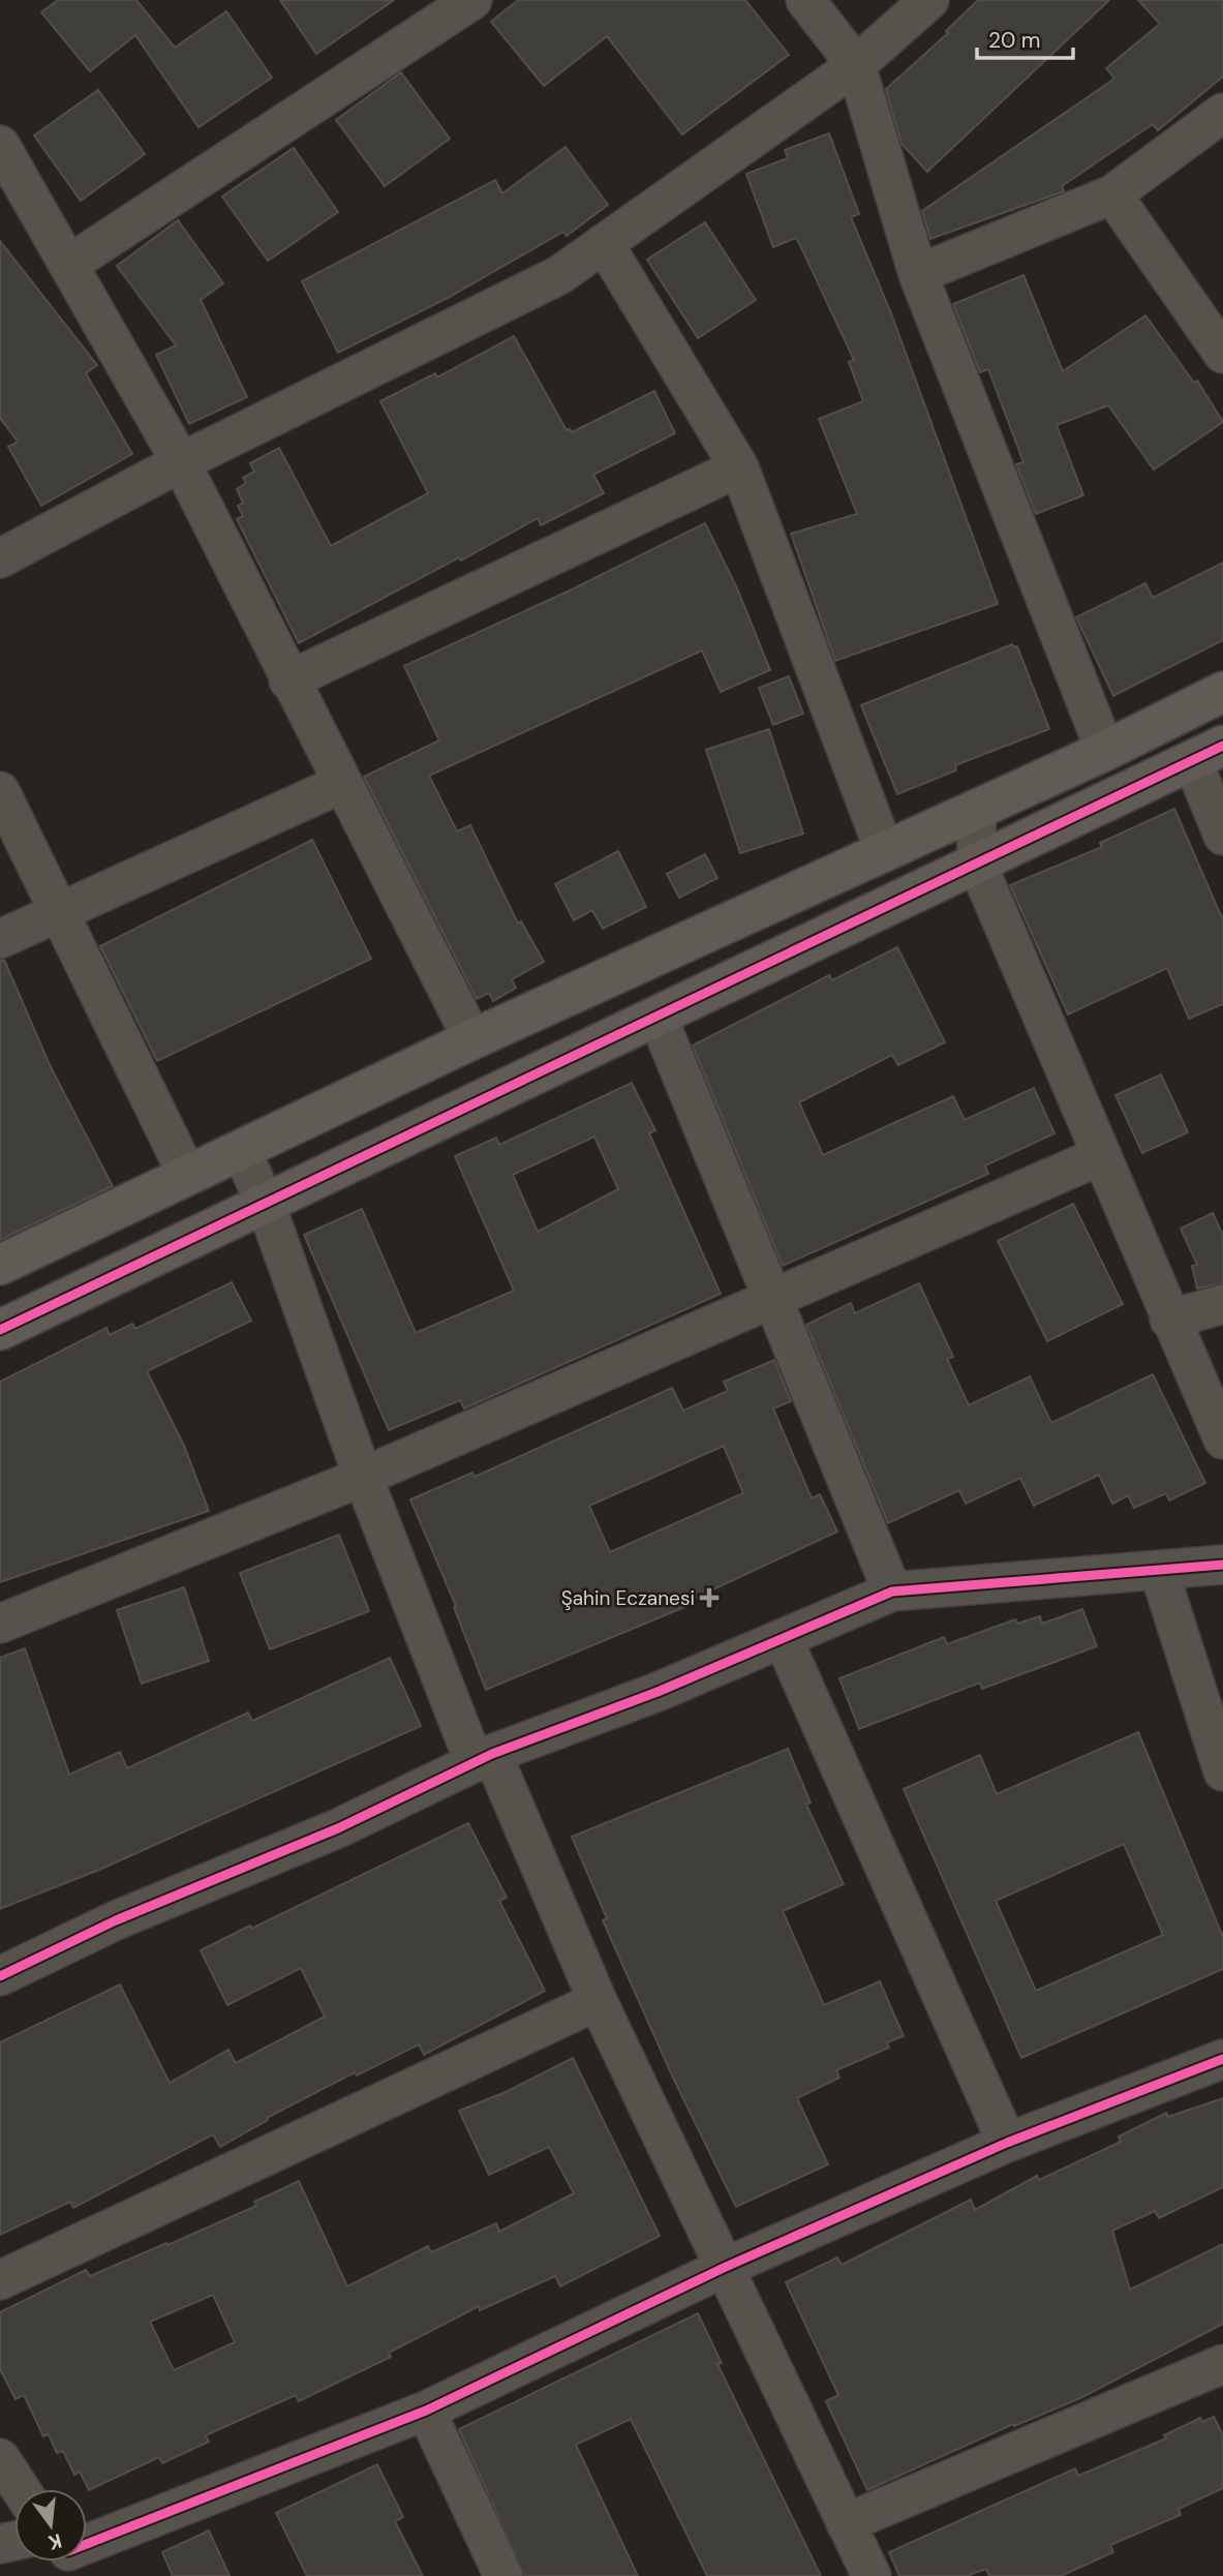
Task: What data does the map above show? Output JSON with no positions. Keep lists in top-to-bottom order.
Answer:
{
  "places": {
    "health": ["Şahin Eczanesi"]
  },
  "scale_bar": "20 m",
  "north": "bottom"
}
